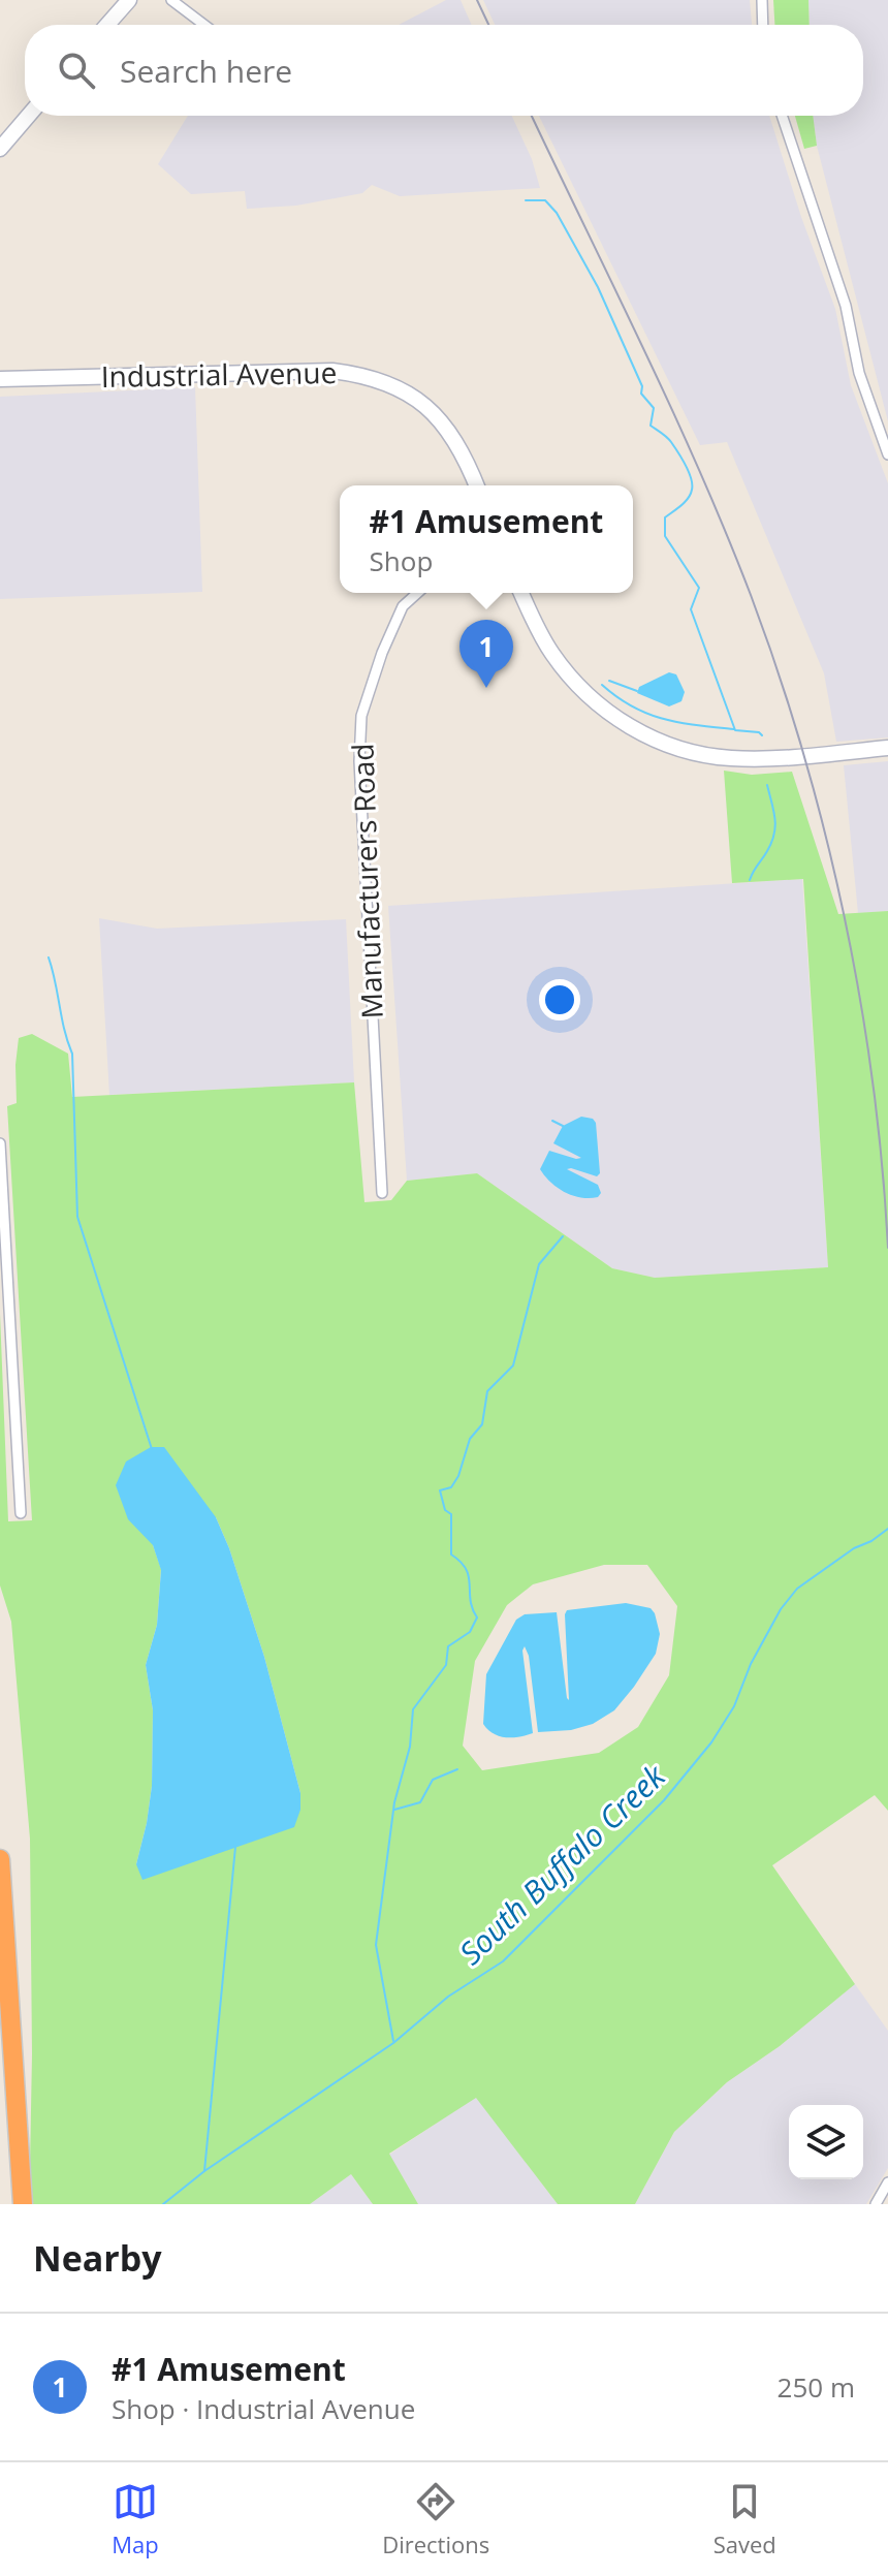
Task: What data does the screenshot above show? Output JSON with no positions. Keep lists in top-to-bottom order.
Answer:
{
  "streets": {
    "main road": ["Industrial Avenue"],
    "street": ["Manufacturers Road"]
  },
  "water": ["South Buffalo Creek"],
  "page": {
    "search": "Search here",
    "popup": ["#1 Amusement", "Shop"],
    "pins": "1",
    "heading": "Nearby",
    "list": [
      {
        "mark": "1",
        "name": "#1 Amusement",
        "note": "Shop · Industrial Avenue",
        "value": "250 m"
      }
    ],
    "nav": ["Map", "Directions", "Saved"]
  }
}
